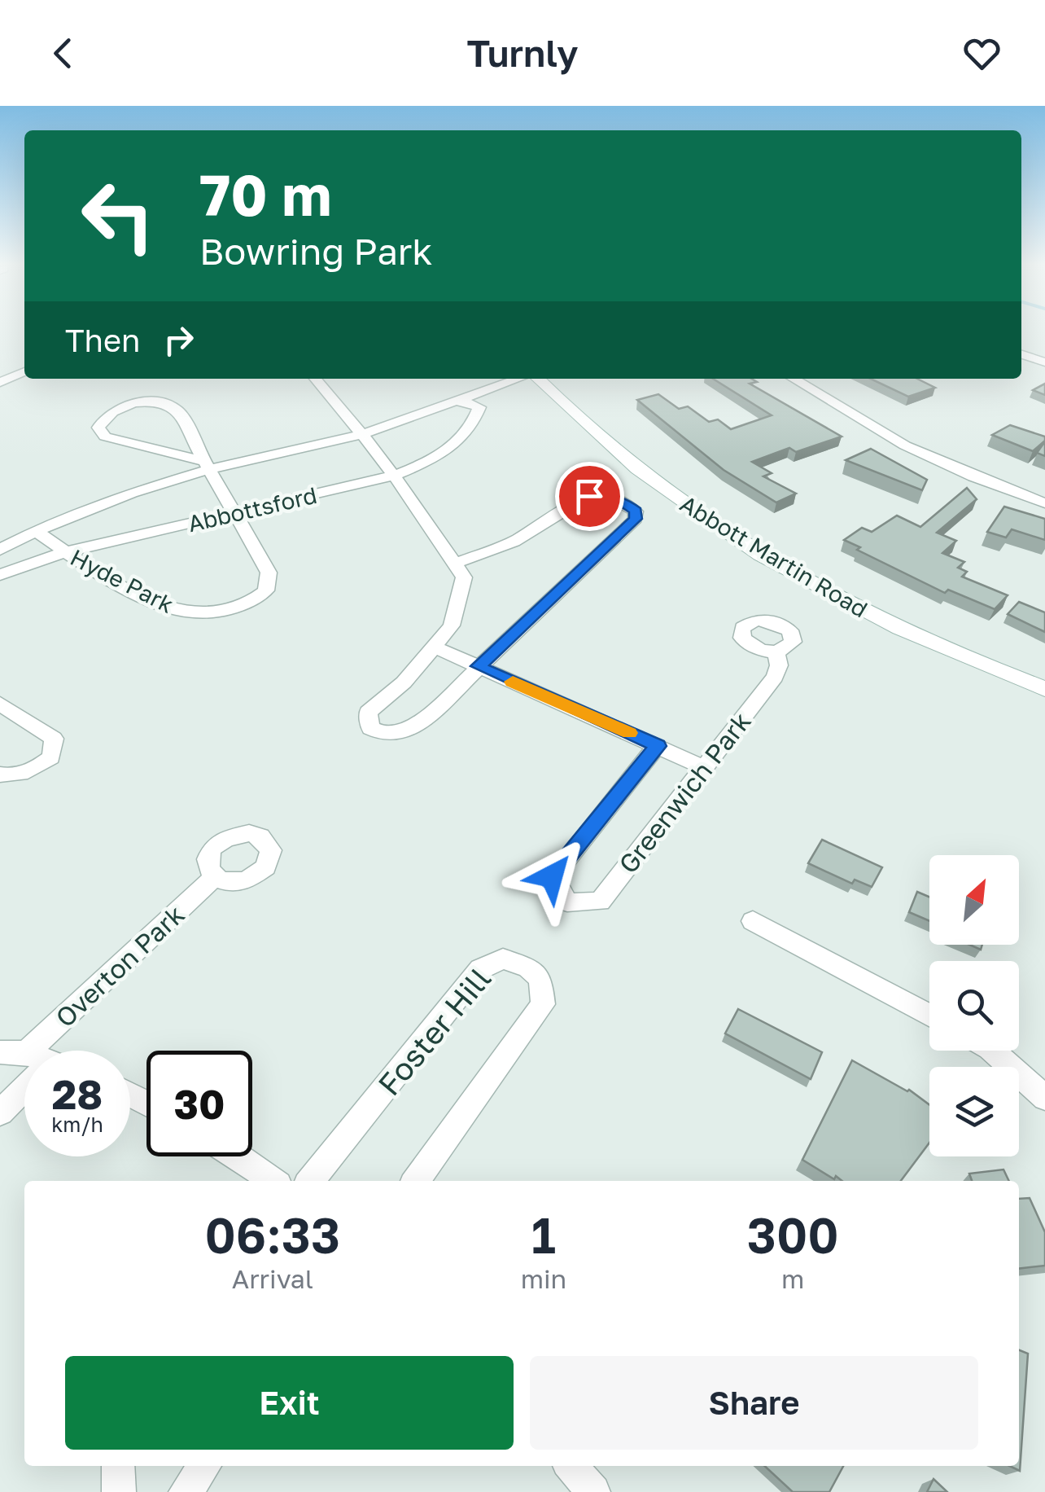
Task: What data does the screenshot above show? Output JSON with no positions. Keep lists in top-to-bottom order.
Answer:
{
  "streets": {
    "main road": ["Abbott Martin Road"],
    "street": [
      "Abbottsford",
      "Hyde Park",
      "Greenwich Park",
      "Overton Park",
      "Foster Hill"
    ]
  },
  "crossings": [
    ["Abbottsford", "Hyde Park"]
  ],
  "north": "top right",
  "page": {
    "header": "Turnly",
    "turn": ["70 m", "Bowring Park"],
    "then": "Then",
    "speed": "28 km/h",
    "limit": "30",
    "eta": [
      "06:33",
      "Arrival",
      "1",
      "min",
      "300",
      "m"
    ],
    "buttons": ["Exit", "Share"]
  }
}
